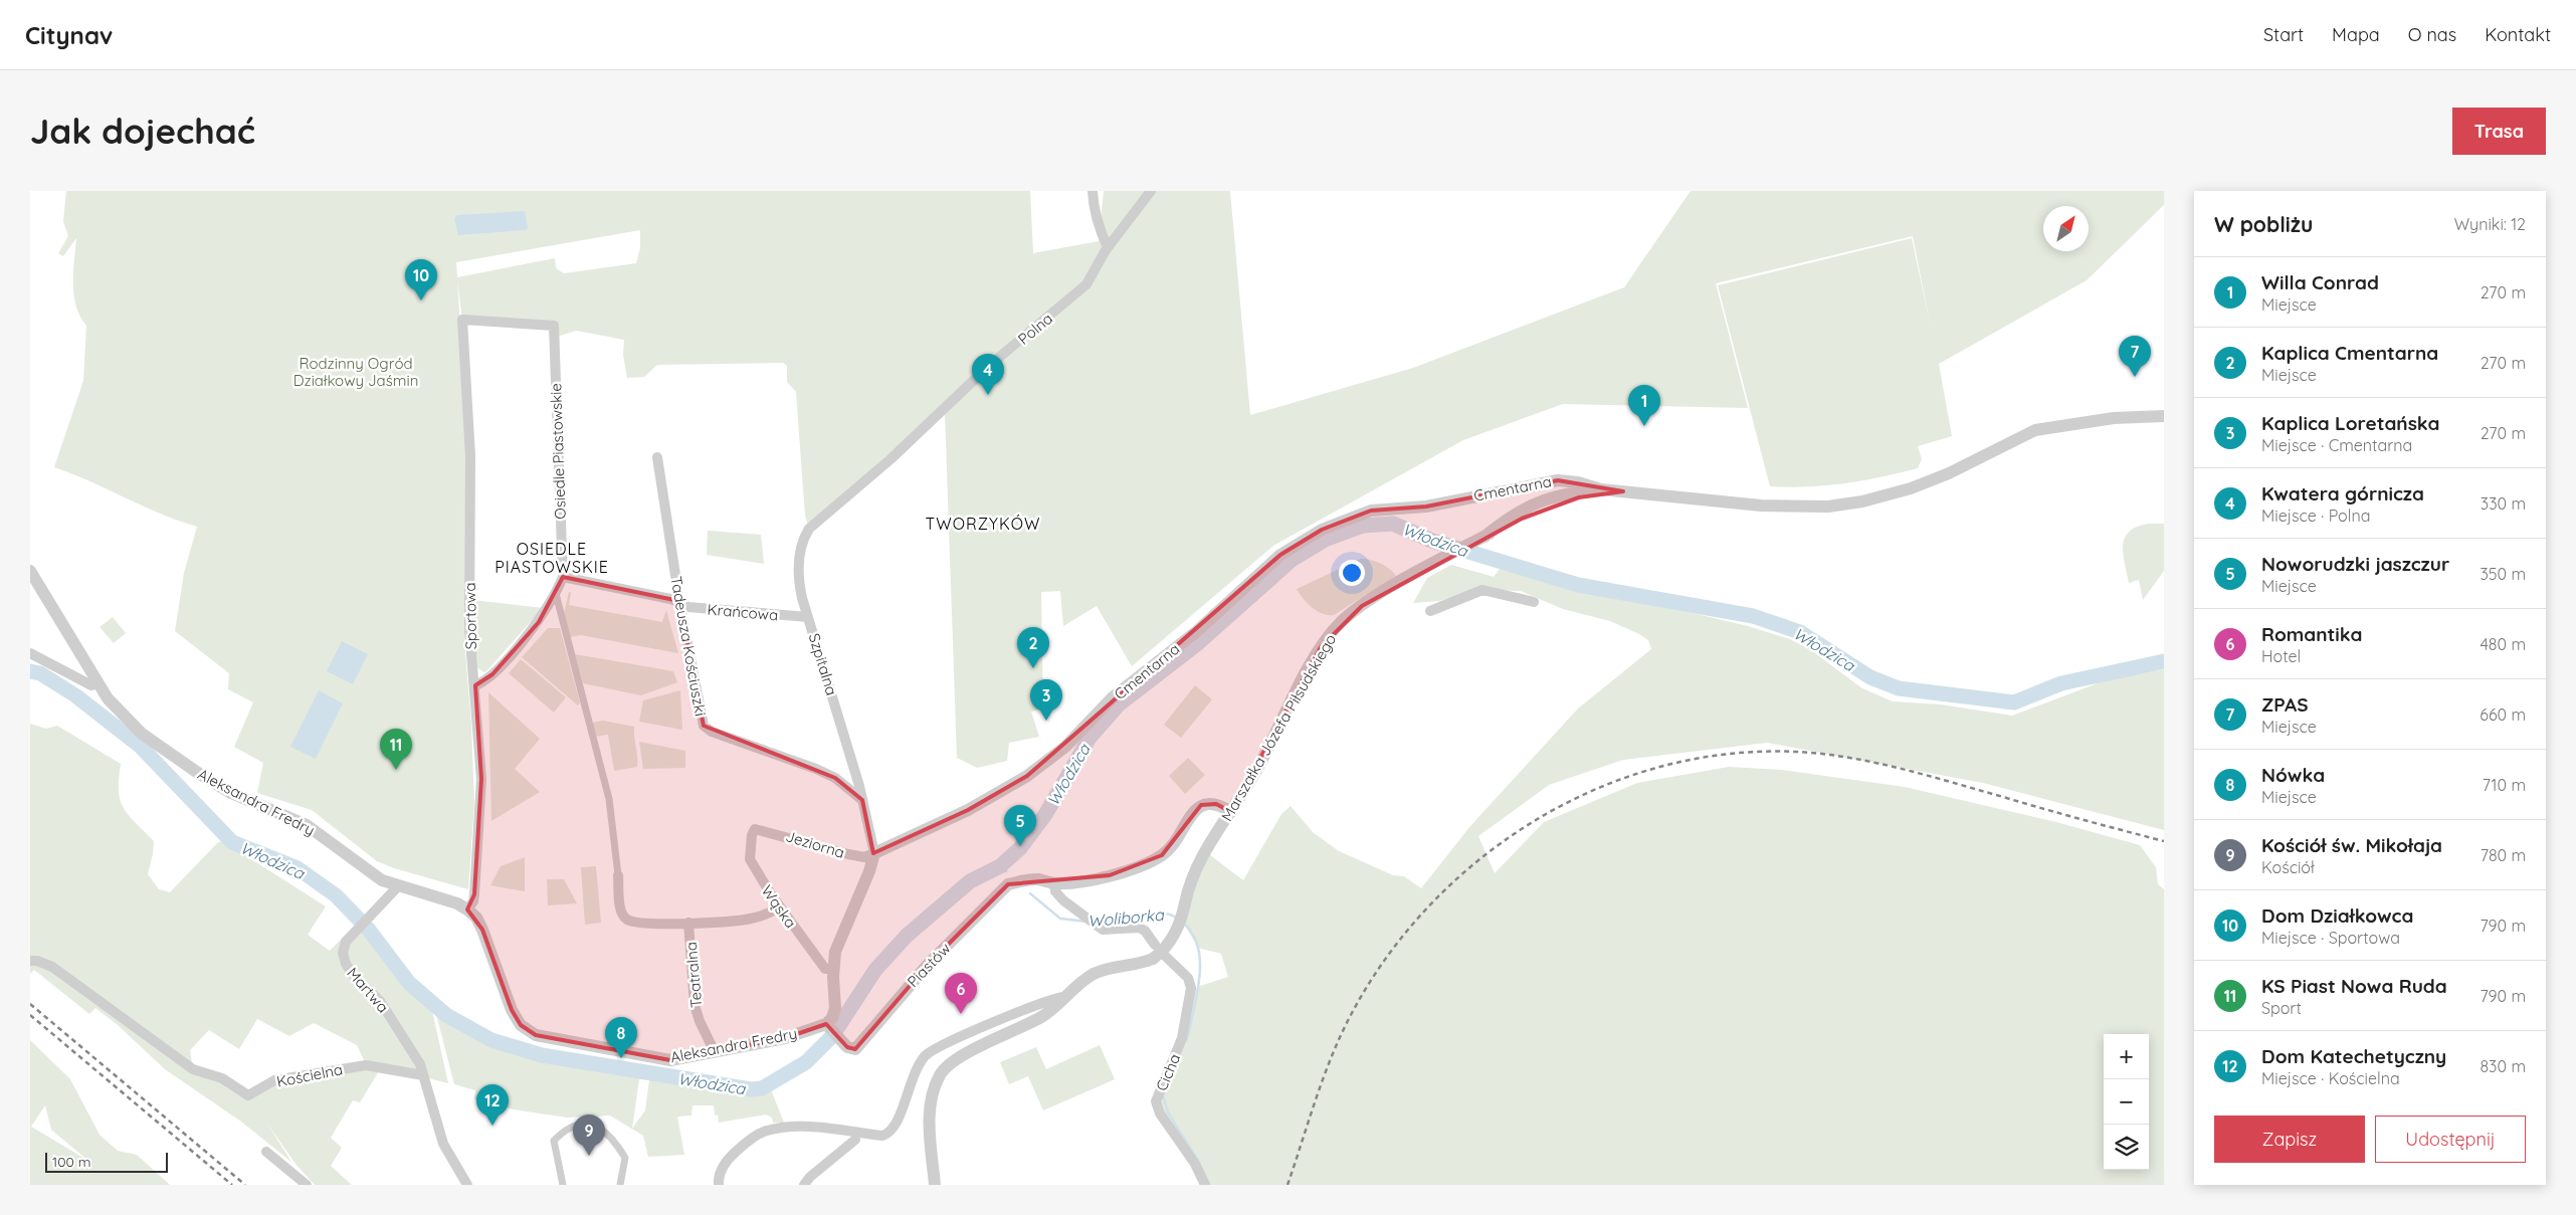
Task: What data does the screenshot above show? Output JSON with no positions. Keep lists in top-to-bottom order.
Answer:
{
  "streets": {
    "street": [
      "Polna",
      "Osiedle Piastowskie",
      "Cmentarna",
      "Krańcowa",
      "Sportowa",
      "Tadeusza Kościuszki",
      "Szpitalna",
      "Marszałka Józefa Piłsudskiego",
      "Aleksandra Fredry",
      "Jeziorna",
      "Wąska",
      "Piastów",
      "Teatralna",
      "Martwa",
      "Cicha",
      "Kościelna"
    ]
  },
  "crossings": [
    ["Polna", "Szpitalna"],
    ["Osiedle Piastowskie", "Sportowa"],
    ["Cmentarna", "Jeziorna"],
    ["Krańcowa", "Tadeusza Kościuszki"],
    ["Krańcowa", "Szpitalna"],
    ["Sportowa", "Aleksandra Fredry"],
    ["Tadeusza Kościuszki", "Szpitalna"],
    ["Marszałka Józefa Piłsudskiego", "Cicha"],
    ["Aleksandra Fredry", "Piastów"],
    ["Aleksandra Fredry", "Teatralna"],
    ["Aleksandra Fredry", "Martwa"],
    ["Jeziorna", "Wąska"],
    ["Wąska", "Teatralna"],
    ["Piastów", "Cicha"],
    ["Martwa", "Kościelna"]
  ],
  "districts": ["TWORZYKÓW", "OSIEDLE PIASTOWSKIE"],
  "water": ["Włodzica", "Woliborka"],
  "parks": ["Rodzinny Ogród Działkowy Jaśmin"],
  "scale_bar": "100 m",
  "north": "top right",
  "page": {
    "header": "Citynav",
    "nav": [
      "Start",
      "Mapa",
      "O nas",
      "Kontakt"
    ],
    "buttons": [
      "Trasa",
      ["Zapisz", "Udostępnij"]
    ],
    "title": "Jak dojechać",
    "heading": ["W pobliżu", "Wyniki: 12"],
    "list": [
      {
        "mark": "1",
        "name": "Willa Conrad",
        "note": "Miejsce",
        "value": "270 m"
      },
      {
        "mark": "2",
        "name": "Kaplica Cmentarna",
        "note": "Miejsce",
        "value": "270 m"
      },
      {
        "mark": "3",
        "name": "Kaplica Loretańska",
        "note": "Miejsce · Cmentarna",
        "value": "270 m"
      },
      {
        "mark": "4",
        "name": "Kwatera górnicza",
        "note": "Miejsce · Polna",
        "value": "330 m"
      },
      {
        "mark": "5",
        "name": "Noworudzki jaszczur",
        "note": "Miejsce",
        "value": "350 m"
      },
      {
        "mark": "6",
        "name": "Romantika",
        "note": "Hotel",
        "value": "480 m"
      },
      {
        "mark": "7",
        "name": "ZPAS",
        "note": "Miejsce",
        "value": "660 m"
      },
      {
        "mark": "8",
        "name": "Nówka",
        "note": "Miejsce",
        "value": "710 m"
      },
      {
        "mark": "9",
        "name": "Kościół św. Mikołaja",
        "note": "Kościół",
        "value": "780 m"
      },
      {
        "mark": "10",
        "name": "Dom Działkowca",
        "note": "Miejsce · Sportowa",
        "value": "790 m"
      },
      {
        "mark": "11",
        "name": "KS Piast Nowa Ruda",
        "note": "Sport",
        "value": "790 m"
      },
      {
        "mark": "12",
        "name": "Dom Katechetyczny",
        "note": "Miejsce · Kościelna",
        "value": "830 m"
      }
    ],
    "pins": [
      "10",
      "7",
      "4",
      "1",
      "2",
      "3",
      "11",
      "5",
      "6",
      "8",
      "12",
      "9"
    ],
    "map_buttons": ["+", "−"],
    "scale": "100 m"
  }
}
